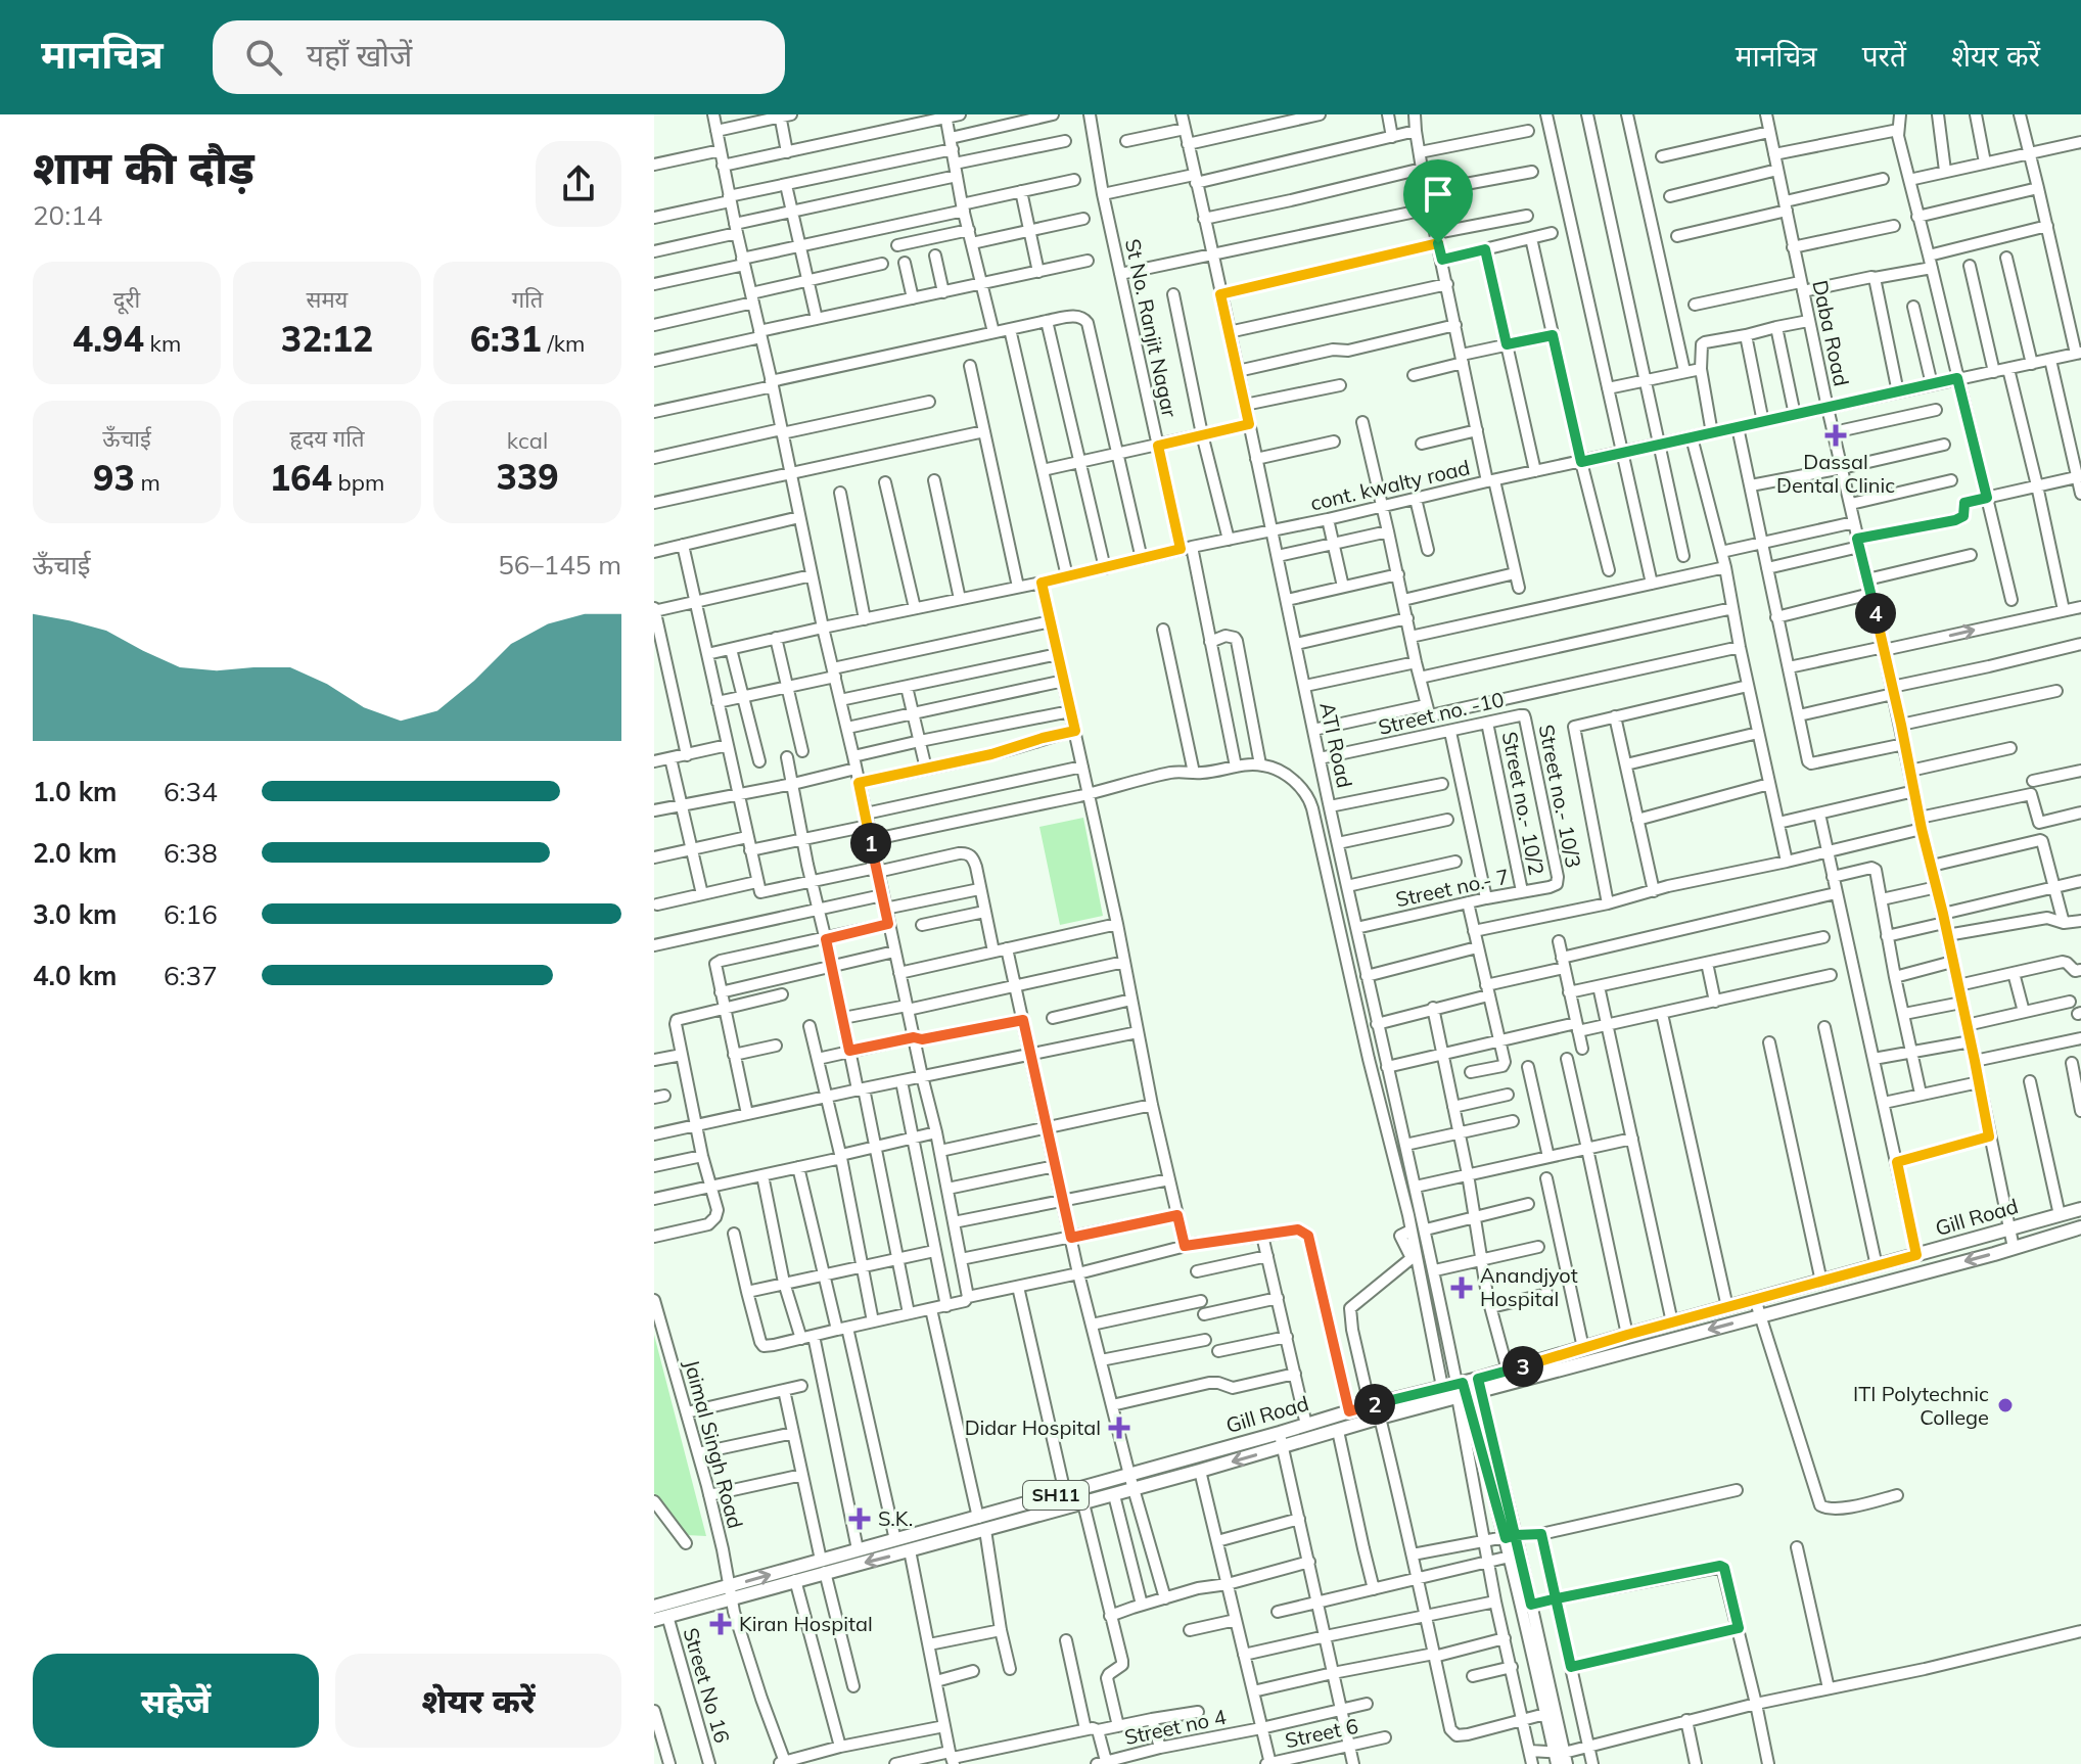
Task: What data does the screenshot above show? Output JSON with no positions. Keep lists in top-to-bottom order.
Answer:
{
  "streets": {
    "main road": ["Gill Road", "SH11"],
    "street": [
      "St No. Ranjit Nagar",
      "Daba Road",
      "cont. kwalty road",
      "Street no. -10",
      "ATI Road",
      "Street no.- 10/3",
      "Street no.- 10/2",
      "Street no.- 7",
      "Jaimal Singh Road",
      "Street No 16",
      "Street no 4",
      "Street 6"
    ]
  },
  "crossings": [
    ["St No. Ranjit Nagar", "cont. kwalty road"],
    ["Daba Road", "cont. kwalty road"],
    ["Daba Road", "Gill Road"],
    ["cont. kwalty road", "ATI Road"],
    ["Street no. -10", "ATI Road"],
    ["Street no. -10", "Street no.- 10/3"],
    ["Street no. -10", "Street no.- 10/2"],
    ["ATI Road", "Street no.- 7"],
    ["ATI Road", "Gill Road"],
    ["Street no.- 10/3", "Street no.- 7"],
    ["Street no.- 10/2", "Street no.- 7"],
    ["Gill Road", "Jaimal Singh Road"],
    ["Gill Road", "Street No 16"]
  ],
  "places": {
    "health": [
      "Dassal Dental Clinic",
      "Anandjyot Hospital",
      "Didar Hospital",
      "S.K.",
      "Kiran Hospital"
    ],
    "other": ["ITI Polytechnic College"]
  },
  "page": {
    "header": "मानचित्र",
    "search": "यहाँ खोजें",
    "nav": ["मानचित्र", "परतें", "शेयर करें"],
    "heading": ["शाम की दौड़", "20:14"],
    "stats": [
      ["दूरी", "4.94 km"],
      ["समय", "32:12"],
      ["गति", "6:31 /km"],
      ["ऊँचाई", "93 m"],
      ["हृदय गति", "164 bpm"],
      ["kcal", "339"]
    ],
    "chart": ["ऊँचाई", "56–145 m"],
    "pins": [
      "4",
      "1",
      "3",
      "2"
    ],
    "list": [
      {
        "name": "1.0 km",
        "note": "6:34"
      },
      {
        "name": "2.0 km",
        "note": "6:38"
      },
      {
        "name": "3.0 km",
        "note": "6:16"
      },
      {
        "name": "4.0 km",
        "note": "6:37"
      }
    ],
    "buttons": ["सहेजें", "शेयर करें"]
  }
}
